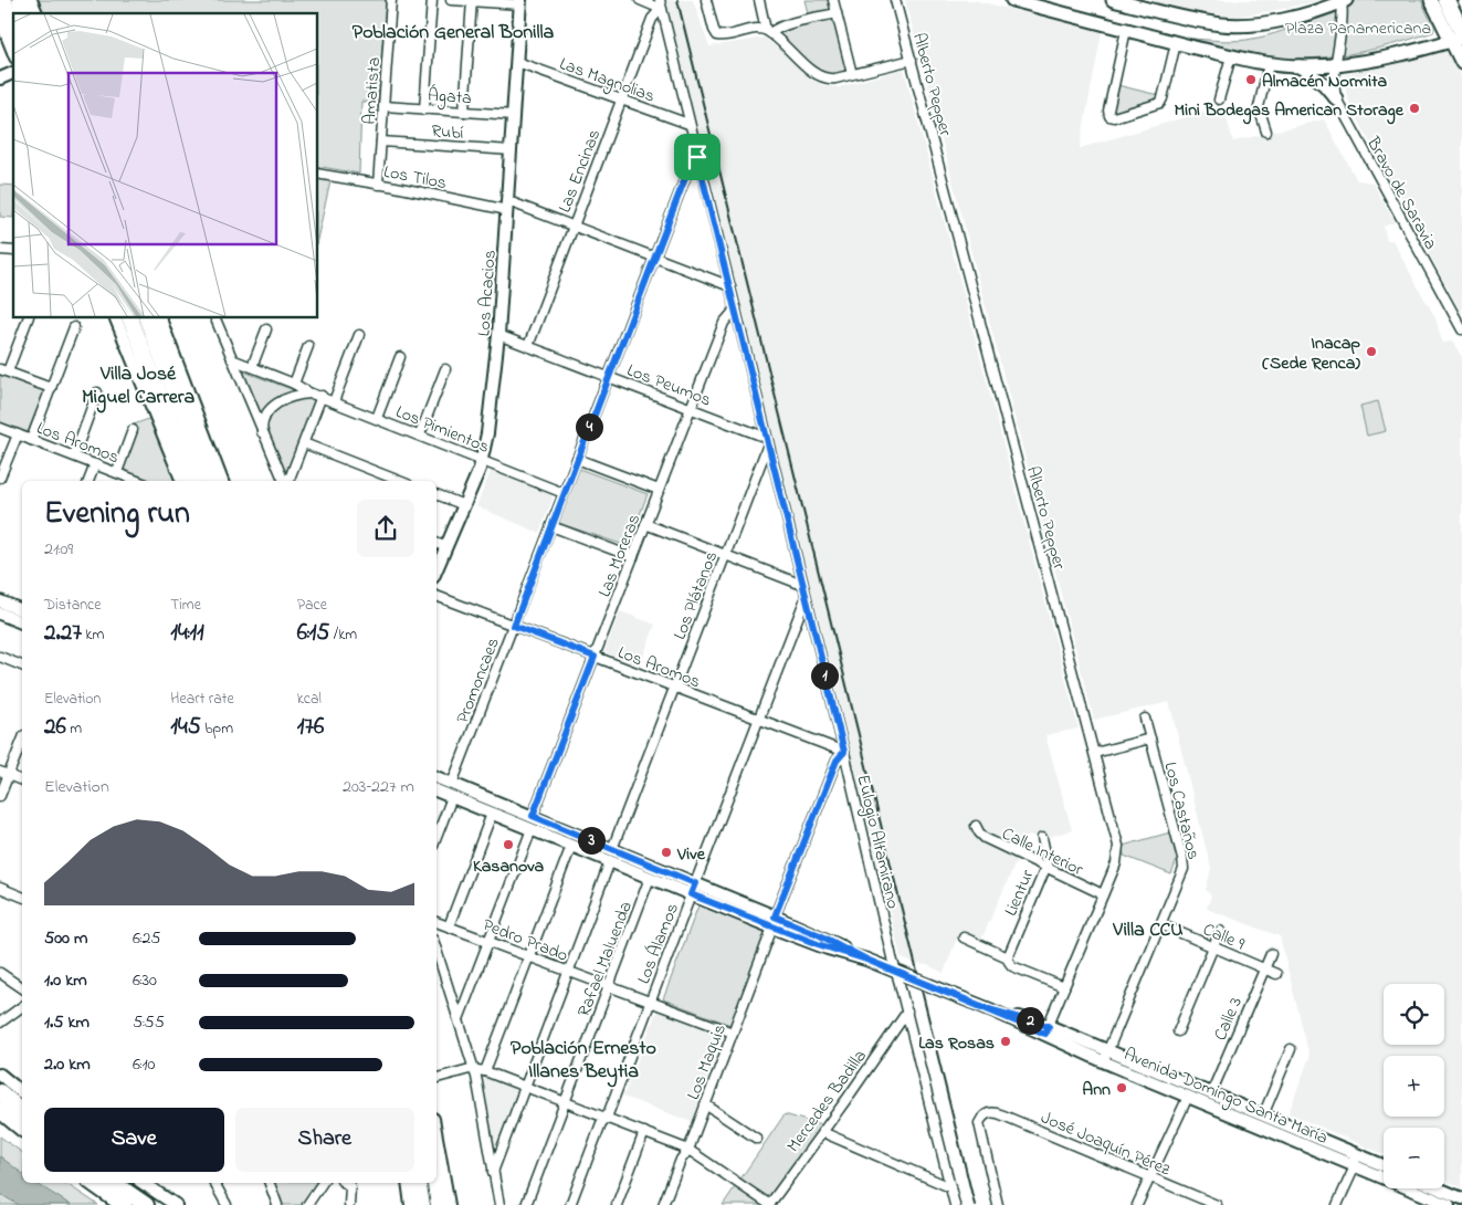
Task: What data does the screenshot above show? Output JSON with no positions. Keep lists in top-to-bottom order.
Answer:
{
  "streets": {
    "main road": ["Los Acacios", "Avenida Domingo Santa María"],
    "street": [
      "Las Magnolias",
      "Alberto Pepper",
      "Amatista",
      "Ágata",
      "Rubí",
      "Las Encinas",
      "Los Tilos",
      "Bravo de Saravia",
      "Los Peumos",
      "Los Pimientos",
      "Los Aromos",
      "Las Moreras",
      "Los Plátanos",
      "Promoncaes",
      "Los Castaños",
      "Eulogio Altamirano",
      "Calle Interior",
      "Lientur",
      "Calle 9",
      "Pedro Prado",
      "Los Álamos",
      "Rafael Maluenda",
      "Calle 3",
      "Los Maquis",
      "Mercedes Badilla",
      "José Joaquín Pérez"
    ]
  },
  "crossings": [
    ["Las Magnolias", "Las Encinas"],
    ["Las Magnolias", "Los Acacios"],
    ["Las Magnolias", "Eulogio Altamirano"],
    ["Alberto Pepper", "Calle Interior"],
    ["Alberto Pepper", "Avenida Domingo Santa María"],
    ["Amatista", "Ágata"],
    ["Amatista", "Rubí"],
    ["Amatista", "Los Tilos"],
    ["Ágata", "Los Acacios"],
    ["Rubí", "Los Acacios"],
    ["Las Encinas", "Los Tilos"],
    ["Las Encinas", "Los Peumos"],
    ["Las Encinas", "Eulogio Altamirano"],
    ["Los Tilos", "Los Acacios"],
    ["Los Tilos", "Promoncaes"],
    ["Los Tilos", "Eulogio Altamirano"],
    ["Los Acacios", "Los Peumos"],
    ["Los Acacios", "Los Pimientos"],
    ["Los Peumos", "Las Moreras"],
    ["Los Peumos", "Los Plátanos"],
    ["Los Peumos", "Promoncaes"],
    ["Los Peumos", "Eulogio Altamirano"],
    ["Los Pimientos", "Promoncaes"],
    ["Los Aromos", "Las Moreras"],
    ["Los Aromos", "Los Plátanos"],
    ["Los Aromos", "Promoncaes"],
    ["Los Aromos", "Eulogio Altamirano"],
    ["Los Aromos", "Los Álamos"],
    ["Los Aromos", "Los Maquis"],
    ["Las Moreras", "Eulogio Altamirano"],
    ["Las Moreras", "Avenida Domingo Santa María"],
    ["Los Plátanos", "Eulogio Altamirano"],
    ["Los Plátanos", "Avenida Domingo Santa María"],
    ["Promoncaes", "Eulogio Altamirano"],
    ["Promoncaes", "Avenida Domingo Santa María"],
    ["Los Castaños", "Calle 9"],
    ["Los Castaños", "Avenida Domingo Santa María"],
    ["Eulogio Altamirano", "Los Álamos"],
    ["Eulogio Altamirano", "Los Maquis"],
    ["Eulogio Altamirano", "Avenida Domingo Santa María"],
    ["Eulogio Altamirano", "Mercedes Badilla"],
    ["Calle Interior", "Lientur"],
    ["Calle 9", "Calle 3"],
    ["Pedro Prado", "Los Álamos"],
    ["Pedro Prado", "Rafael Maluenda"],
    ["Pedro Prado", "Los Maquis"],
    ["Los Álamos", "Avenida Domingo Santa María"],
    ["Rafael Maluenda", "Avenida Domingo Santa María"],
    ["Calle 3", "Avenida Domingo Santa María"],
    ["Los Maquis", "Avenida Domingo Santa María"]
  ],
  "districts": [
    "Población General Bonilla",
    "Villa José Miguel Carrera",
    "Villa CCU",
    "Población Ernesto Illanes Beytia"
  ],
  "parks": ["Plaza Panamericana"],
  "places": [
    "Almacén Normita",
    "Mini Bodegas American Storage",
    "Inacap (Sede Renca)",
    "Kasanova",
    "Vive",
    "Las Rosas",
    "Ann"
  ],
  "page": {
    "pins": [
      "4",
      "1",
      "3",
      "2"
    ],
    "heading": ["Evening run", "21:09"],
    "stats": [
      ["Distance", "2.27 km"],
      ["Time", "14:11"],
      ["Pace", "6:15 /km"],
      ["Elevation", "26 m"],
      ["Heart rate", "145 bpm"],
      ["kcal", "176"]
    ],
    "chart": ["Elevation", "203–227 m"],
    "list": [
      {
        "name": "500 m",
        "note": "6:25"
      },
      {
        "name": "1.0 km",
        "note": "6:30"
      },
      {
        "name": "1.5 km",
        "note": "5:55"
      },
      {
        "name": "2.0 km",
        "note": "6:10"
      }
    ],
    "map_buttons": ["+", "−"],
    "buttons": ["Save", "Share"]
  }
}
